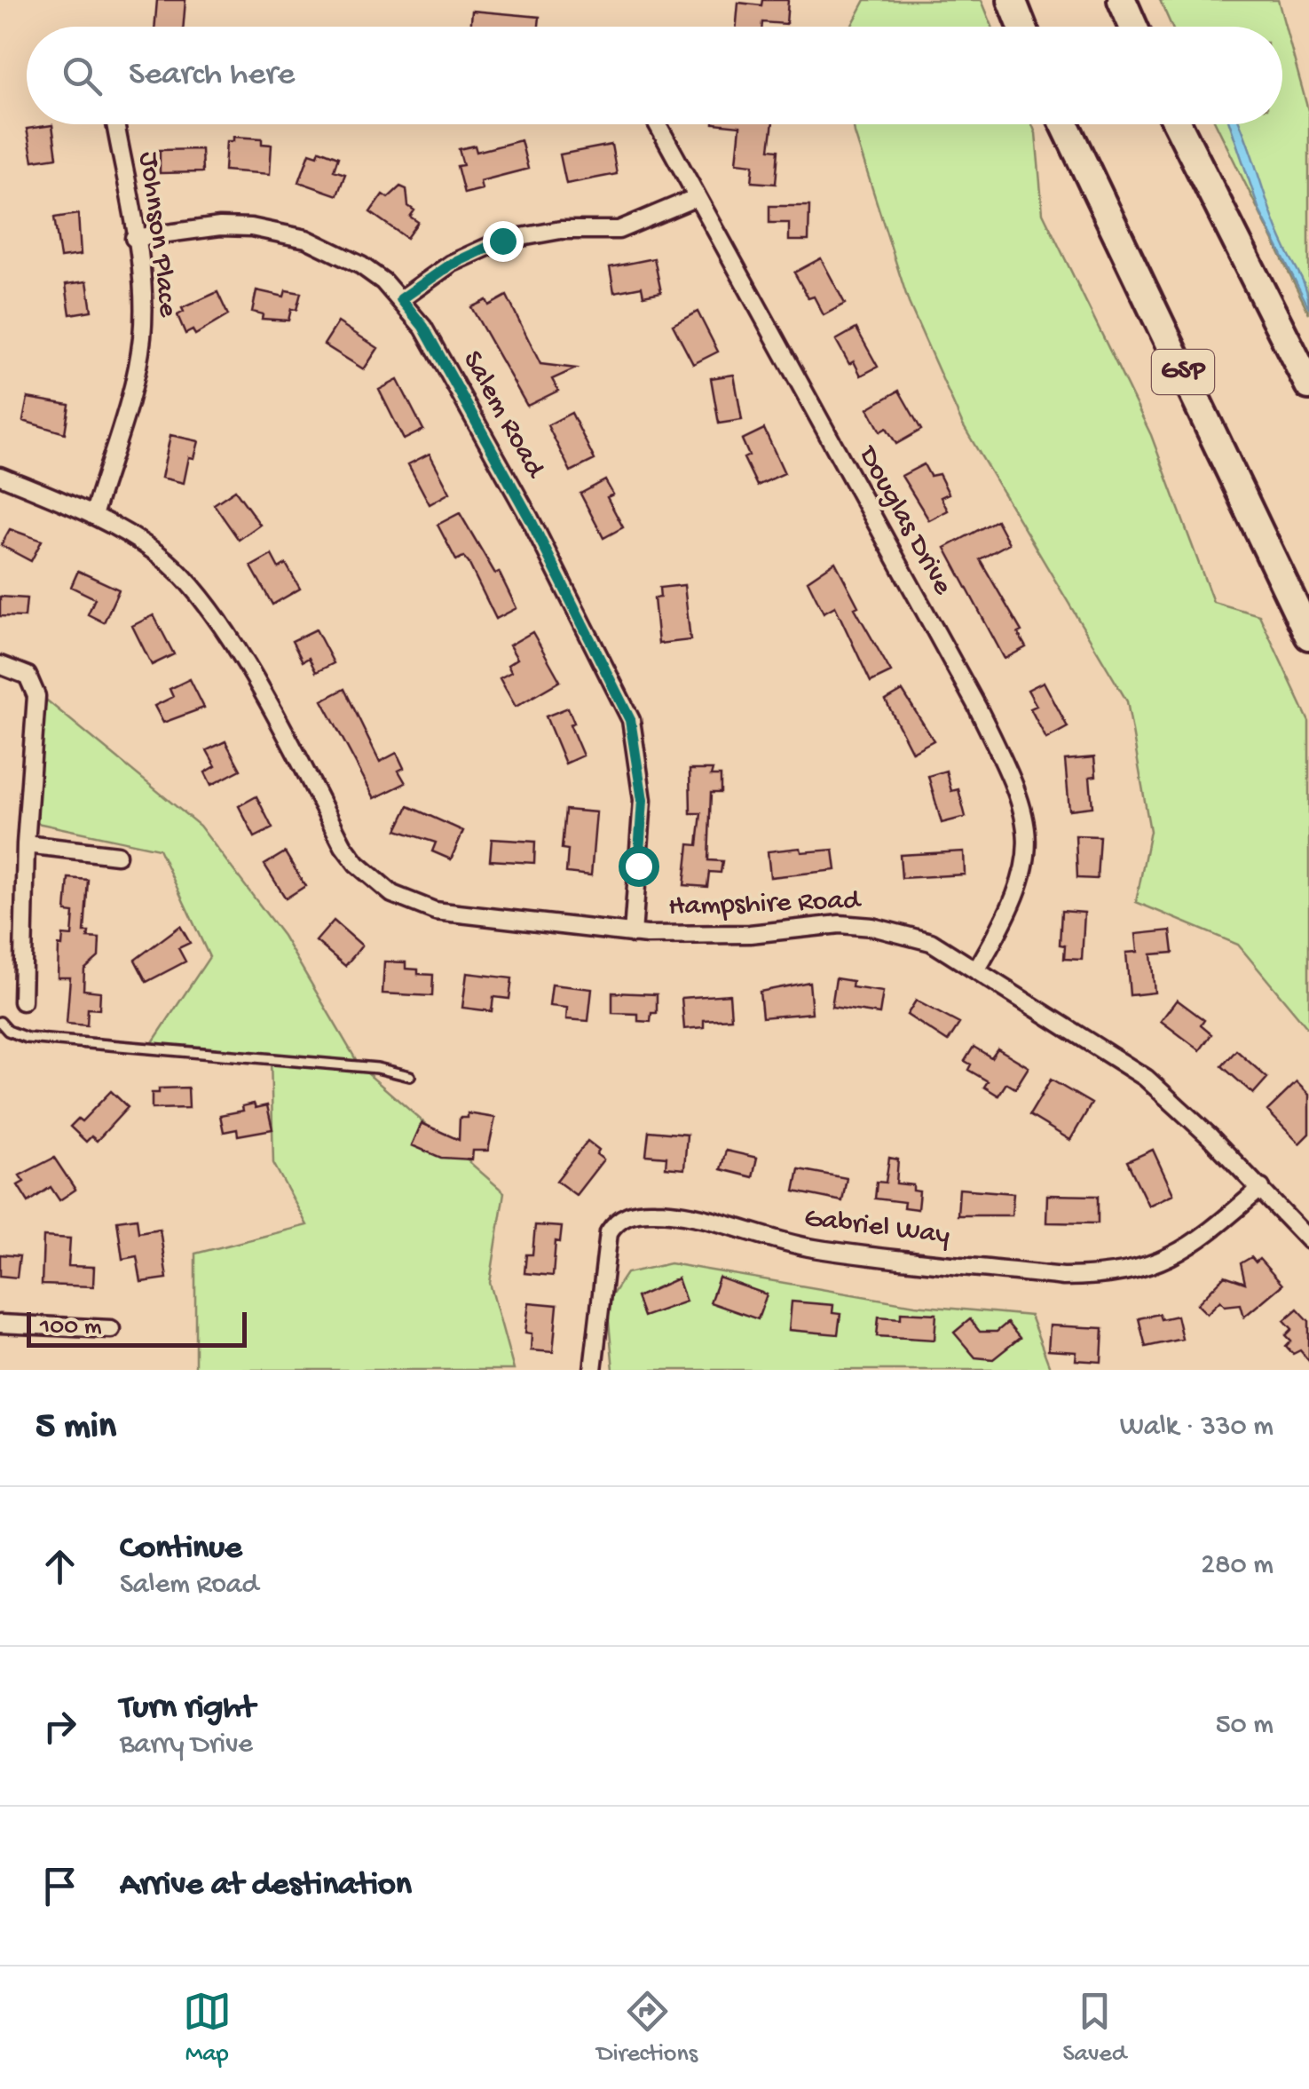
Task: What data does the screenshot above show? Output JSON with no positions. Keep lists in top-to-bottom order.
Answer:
{
  "streets": {
    "highway": ["GSP"],
    "street": [
      "Johnson Place",
      "Salem Road",
      "Douglas Drive",
      "Hampshire Road",
      "Gabriel Way"
    ]
  },
  "crossings": [
    ["Johnson Place", "Salem Road"],
    ["Johnson Place", "Hampshire Road"],
    ["Salem Road", "Hampshire Road"],
    ["Douglas Drive", "Hampshire Road"],
    ["Hampshire Road", "Gabriel Way"]
  ],
  "scale_bar": "100 m",
  "page": {
    "search": "Search here",
    "scale": "100 m",
    "heading": ["5 min", "Walk · 330 m"],
    "list": [
      ["Continue", "Salem Road", "280 m"],
      ["Turn right", "Barry Drive", "50 m"],
      "Arrive at destination"
    ],
    "nav": ["Map", "Directions", "Saved"]
  }
}
